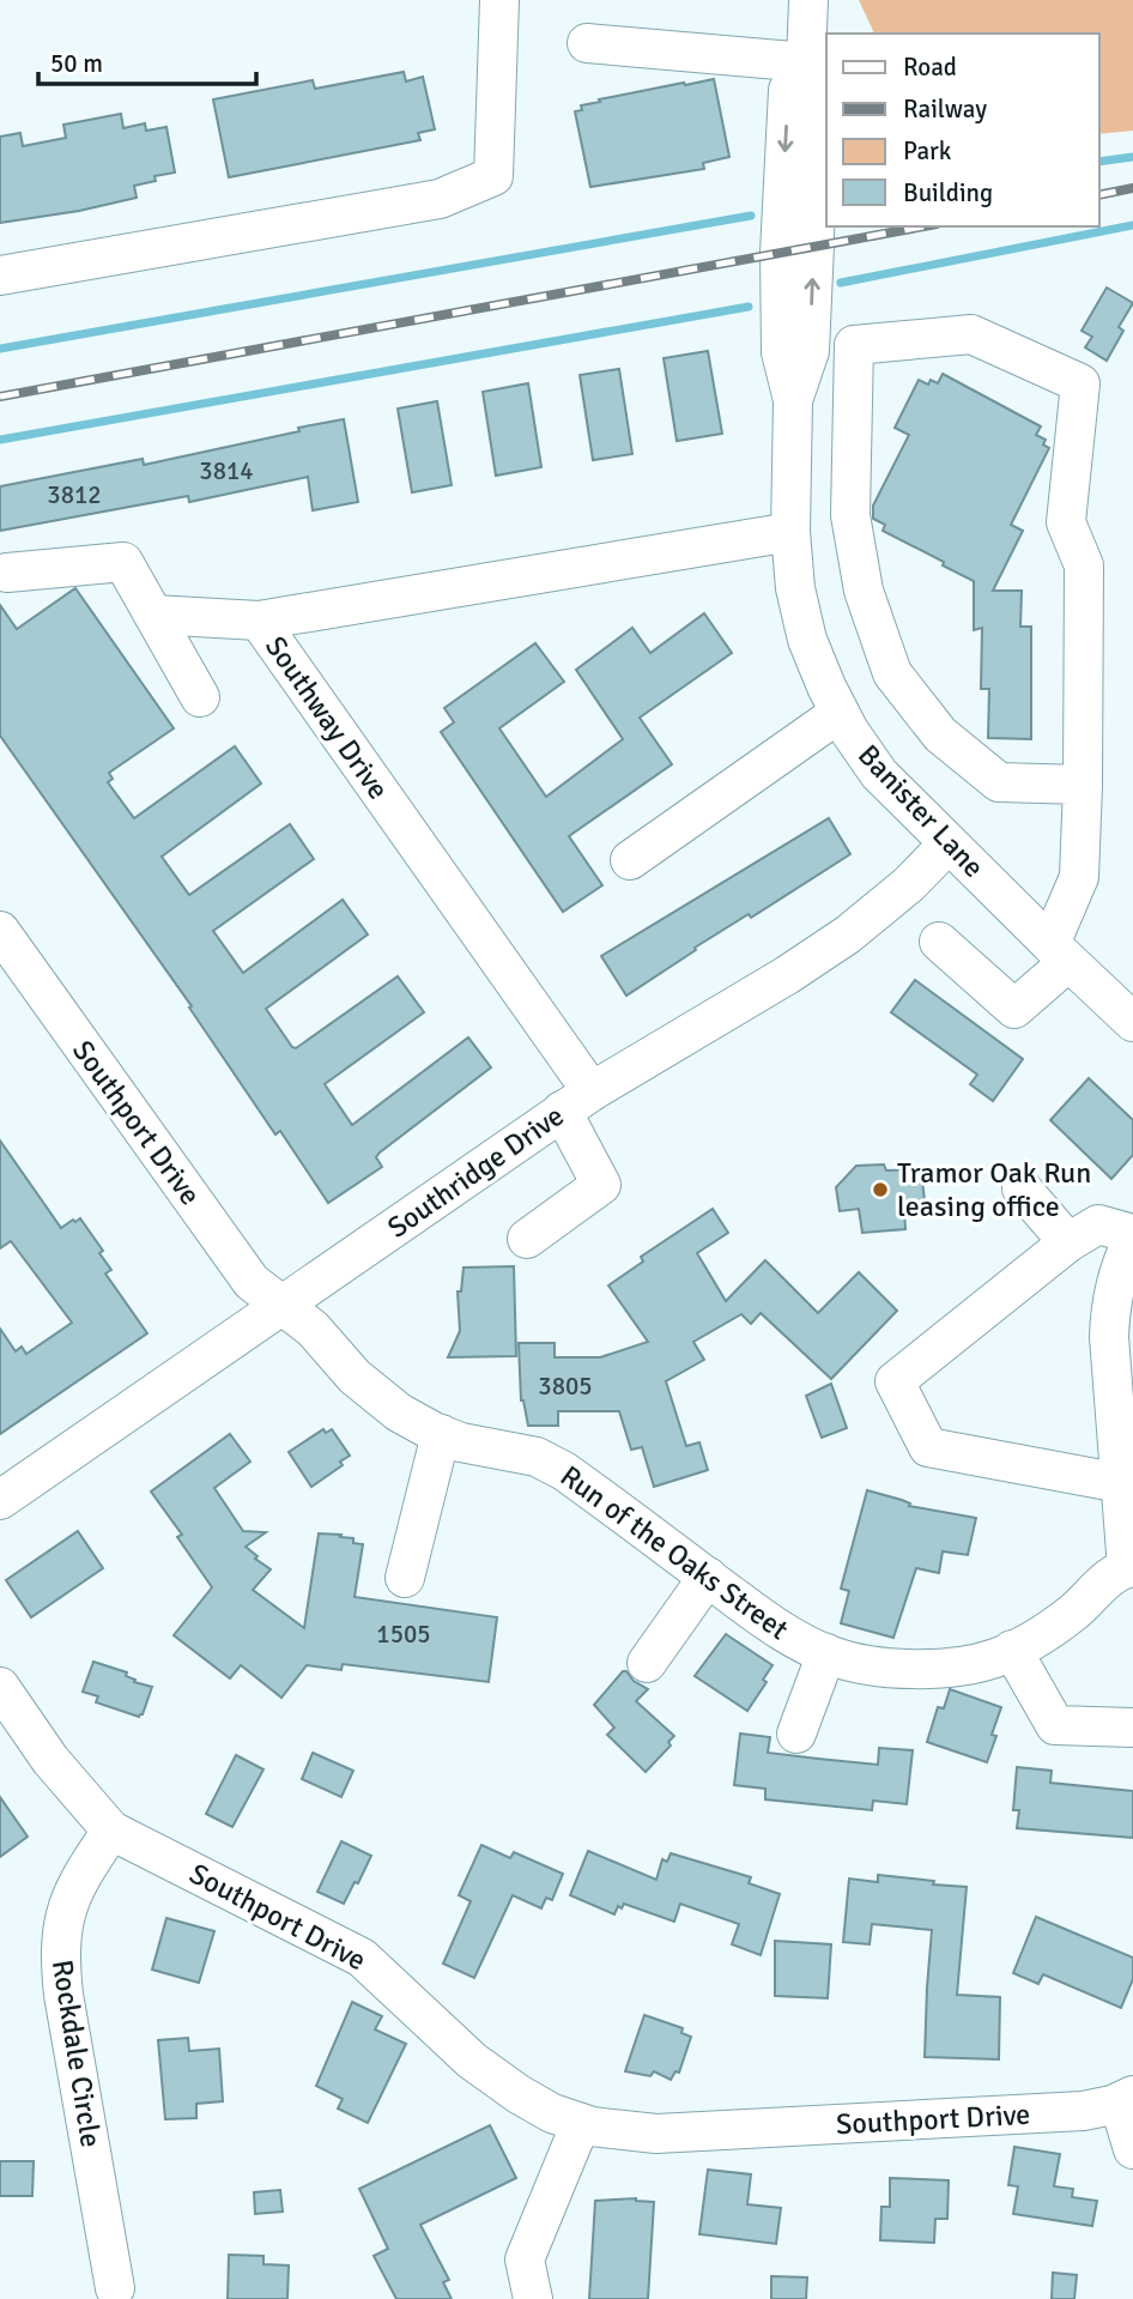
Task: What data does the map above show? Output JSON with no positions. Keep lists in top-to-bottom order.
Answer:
{
  "streets": {
    "street": [
      "Southway Drive",
      "Banister Lane",
      "Southport Drive",
      "Southridge Drive",
      "Run of the Oaks Street",
      "Rockdale Circle"
    ]
  },
  "crossings": [
    ["Southway Drive", "Banister Lane"],
    ["Southway Drive", "Southridge Drive"],
    ["Banister Lane", "Southridge Drive"],
    ["Southport Drive", "Southridge Drive"],
    ["Southport Drive", "Run of the Oaks Street"],
    ["Southport Drive", "Rockdale Circle"],
    ["Southridge Drive", "Run of the Oaks Street"]
  ],
  "places": ["Tramor Oak Run leasing office"],
  "house_numbers": [
    "3814",
    "3812",
    "3805",
    "1505"
  ],
  "legend": [
    "Road",
    "Railway",
    "Park",
    "Building"
  ],
  "scale_bar": "50 m"
}
